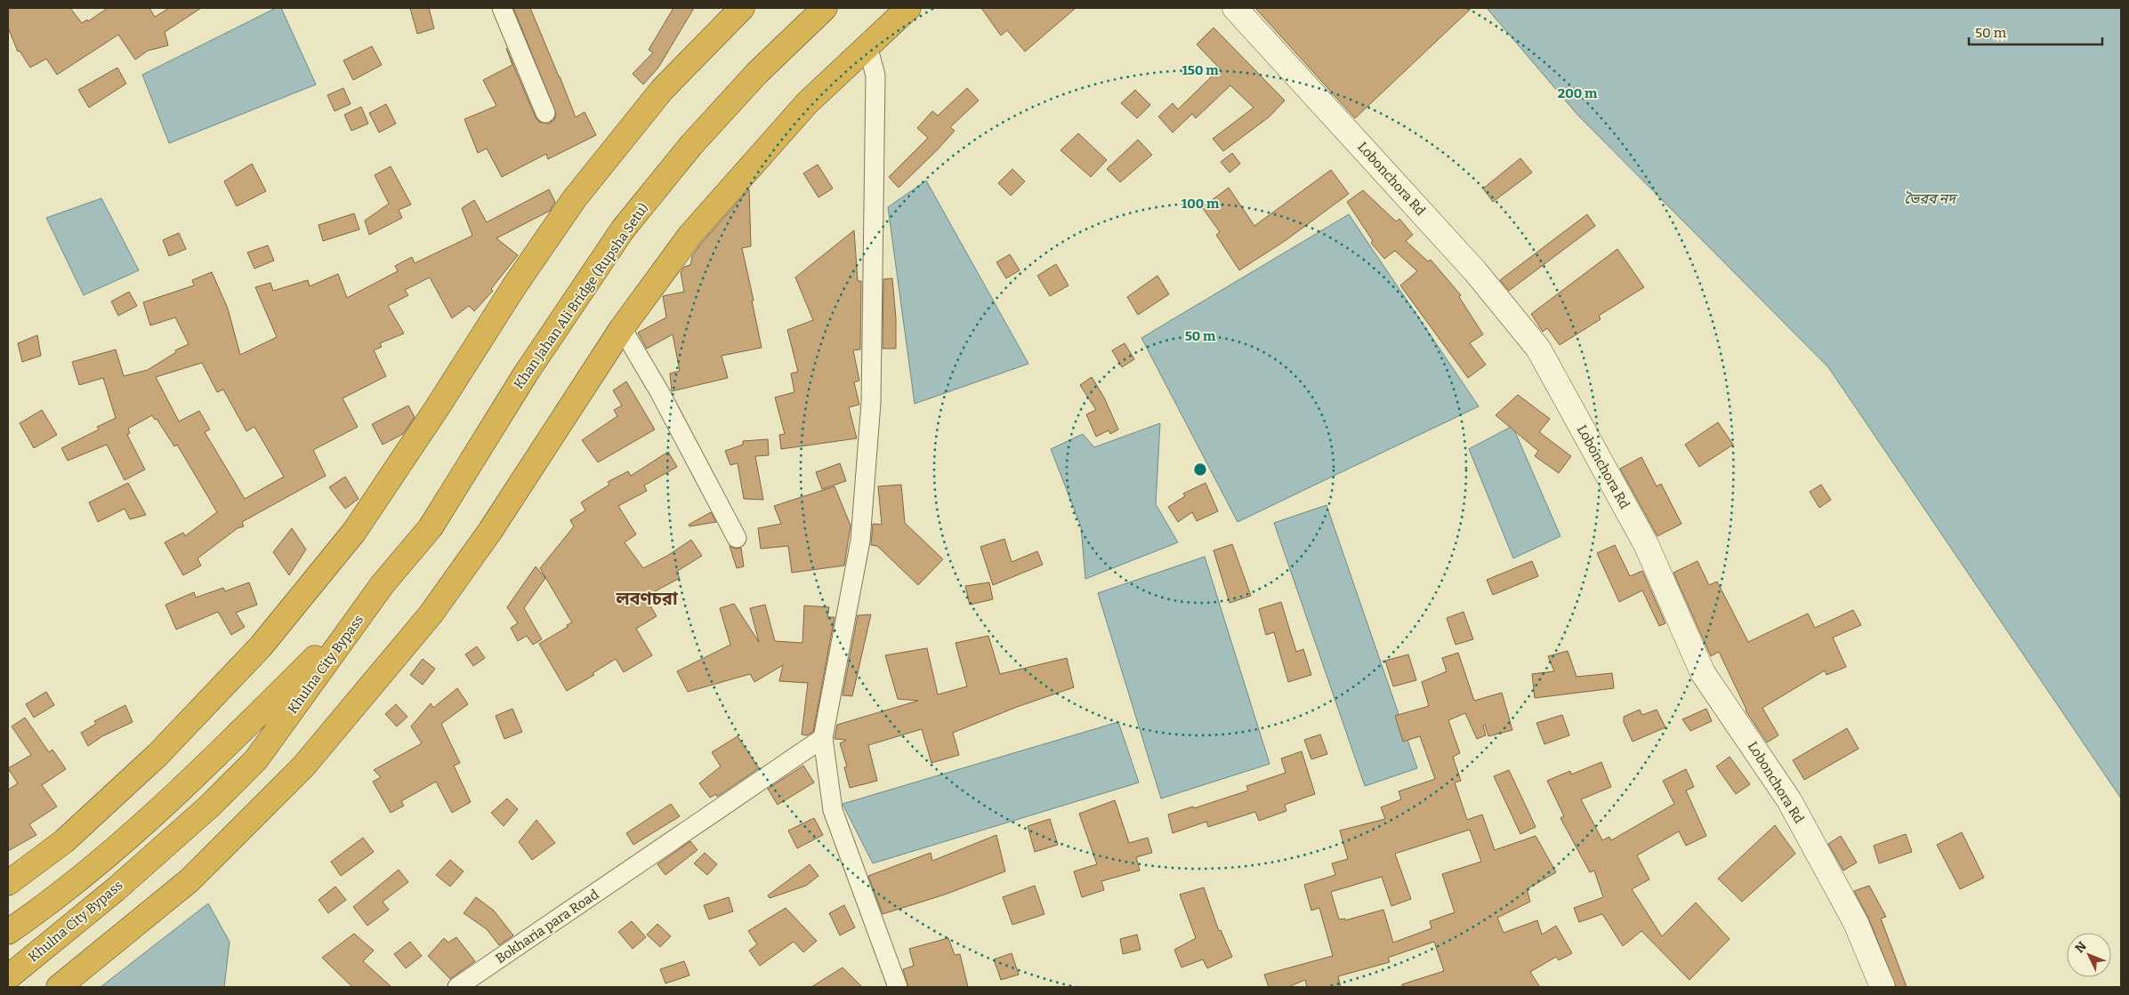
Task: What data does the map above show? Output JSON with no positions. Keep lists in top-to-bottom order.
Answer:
{
  "streets": {
    "highway": ["Khan Jahan Ali Bridge (Rupsha Setu)", "Khulna City Bypass"],
    "street": ["Lobonchora Rd", "Bokharia para Road"]
  },
  "crossings": [
    ["Khan Jahan Ali Bridge (Rupsha Setu)", "Khulna City Bypass"]
  ],
  "districts": ["লবণচরা"],
  "water": ["ভৈরব নদ"],
  "scale_bar": "50 m",
  "north": "top left",
  "rings": [
    "150 m",
    "200 m",
    "100 m",
    "50 m"
  ]
}
